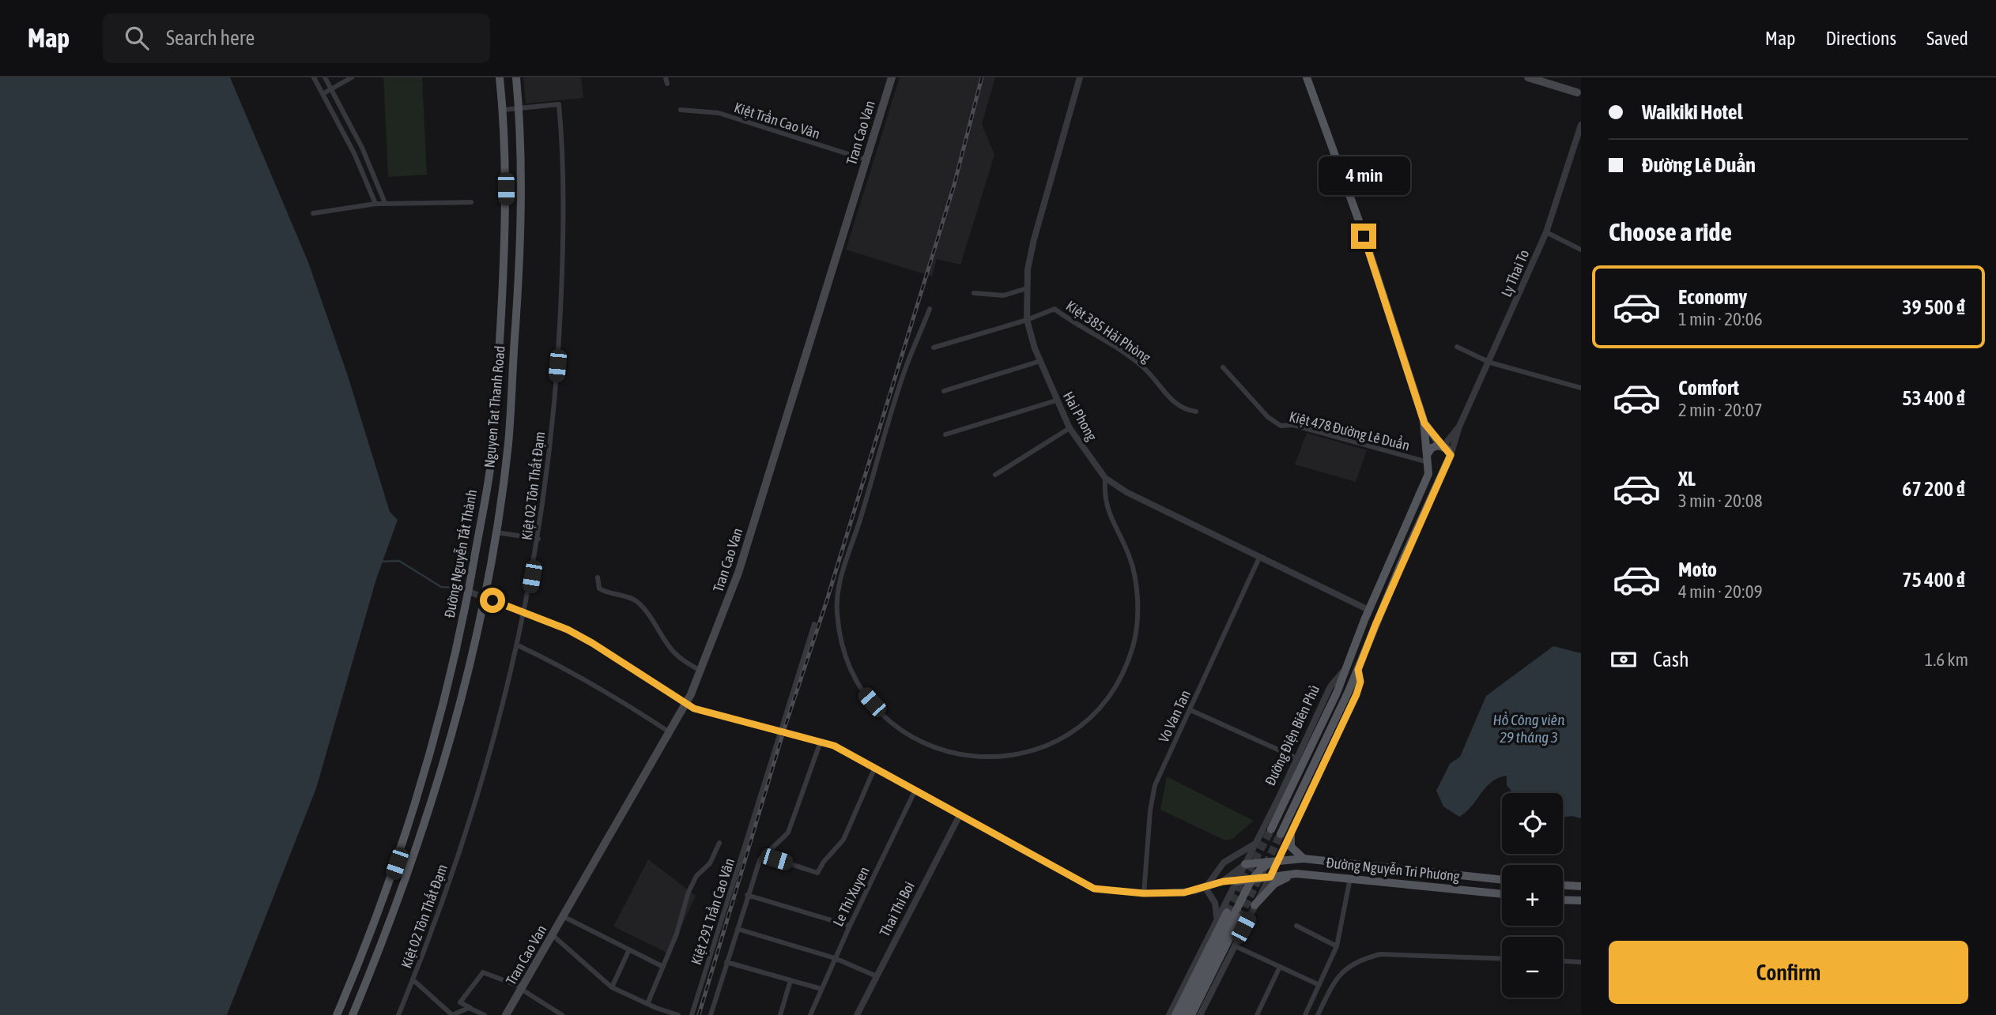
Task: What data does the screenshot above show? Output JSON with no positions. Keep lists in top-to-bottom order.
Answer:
{
  "streets": {
    "main road": [
      "Tran Cao Van",
      "Nguyen Tat Thanh Road",
      "Đường Nguyễn Tất Thành",
      "Đường Điện Biên Phủ",
      "Đường Nguyễn Tri Phương"
    ],
    "street": [
      "Kiệt Trần Cao Vân",
      "Ly Thai To",
      "Kiệt 385 Hải Phòng",
      "Hai Phong",
      "Kiệt 478 Đường Lê Duẩn",
      "Kiệt 02 Tôn Thất Đạm",
      "Vo Van Tan",
      "Le Thi Xuyen",
      "Thai Thi Boi",
      "Kiệt 291 Trần Cao Vân"
    ]
  },
  "crossings": [
    ["Kiệt Trần Cao Vân", "Tran Cao Van"],
    ["Kiệt 385 Hải Phòng", "Hai Phong"],
    ["Nguyen Tat Thanh Road", "Kiệt 02 Tôn Thất Đạm"],
    ["Hai Phong", "Vo Van Tan"],
    ["Hai Phong", "Đường Điện Biên Phủ"],
    ["Kiệt 478 Đường Lê Duẩn", "Đường Điện Biên Phủ"],
    ["Đường Điện Biên Phủ", "Đường Nguyễn Tri Phương"]
  ],
  "water": ["Hồ Công viên 29 tháng 3"],
  "page": {
    "header": "Map",
    "search": "Search here",
    "nav": ["Map", "Directions", "Saved"],
    "banner": ["Waikiki Hotel", "Đường Lê Duẩn"],
    "bubble": "4 min",
    "heading": "Choose a ride",
    "list": [
      {
        "name": "Economy",
        "note": "1 min · 20:06",
        "value": "39 500 ₫"
      },
      {
        "name": "Comfort",
        "note": "2 min · 20:07",
        "value": "53 400 ₫"
      },
      {
        "name": "XL",
        "note": "3 min · 20:08",
        "value": "67 200 ₫"
      },
      {
        "name": "Moto",
        "note": "4 min · 20:09",
        "value": "75 400 ₫"
      }
    ],
    "pay": ["Cash", "1.6 km"],
    "map_buttons": ["+", "−"],
    "buttons": "Confirm"
  }
}
